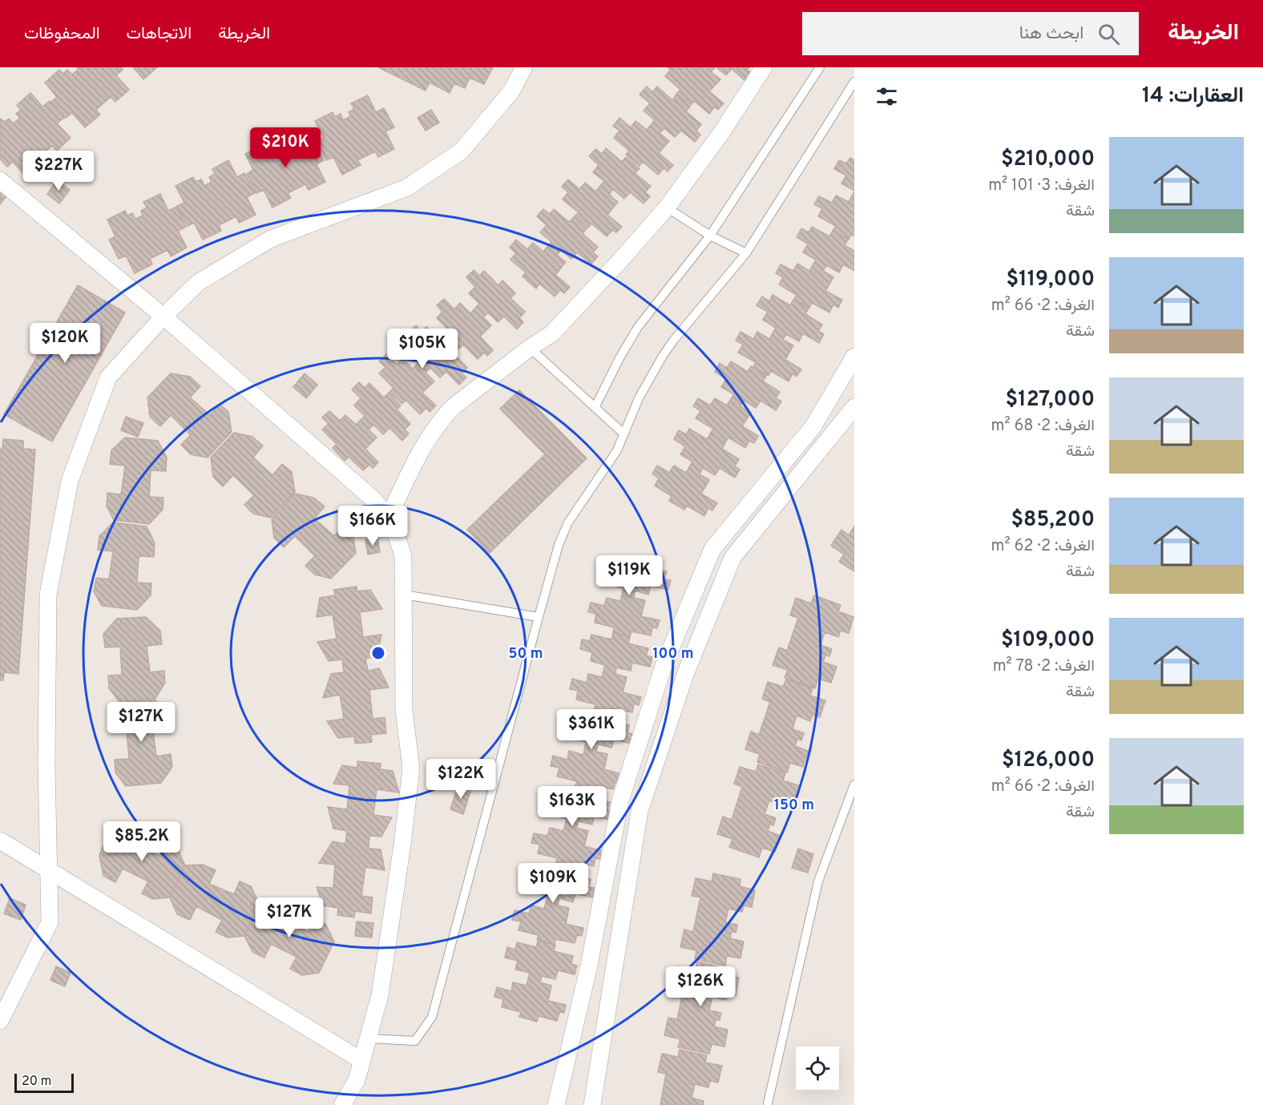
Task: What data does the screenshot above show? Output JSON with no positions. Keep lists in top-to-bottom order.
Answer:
{
  "scale_bar": "20 m",
  "page": {
    "header": "الخريطة",
    "search": "ابحث هنا",
    "nav": ["الخريطة", "الاتجاهات", "المحفوظات"],
    "heading": "العقارات: 14",
    "list": [
      {
        "name": "$210,000",
        "note": "الغرف: 3 · 101 m² · شقة"
      },
      {
        "name": "$119,000",
        "note": "الغرف: 2 · 66 m² · شقة"
      },
      {
        "name": "$127,000",
        "note": "الغرف: 2 · 68 m² · شقة"
      },
      {
        "name": "$85,200",
        "note": "الغرف: 2 · 62 m² · شقة"
      },
      {
        "name": "$109,000",
        "note": "الغرف: 2 · 78 m² · شقة"
      },
      {
        "name": "$126,000",
        "note": "الغرف: 2 · 66 m² · شقة"
      }
    ],
    "price": [
      "$210K",
      "$227K",
      "$120K",
      "$105K",
      "$166K",
      "$119K",
      "$127K",
      "$361K",
      "$122K",
      "$163K",
      "$85.2K",
      "$109K",
      "$127K",
      "$126K"
    ],
    "scale": "20 m"
  },
  "rings": ["50 m", "100 m", "150 m"]
}
